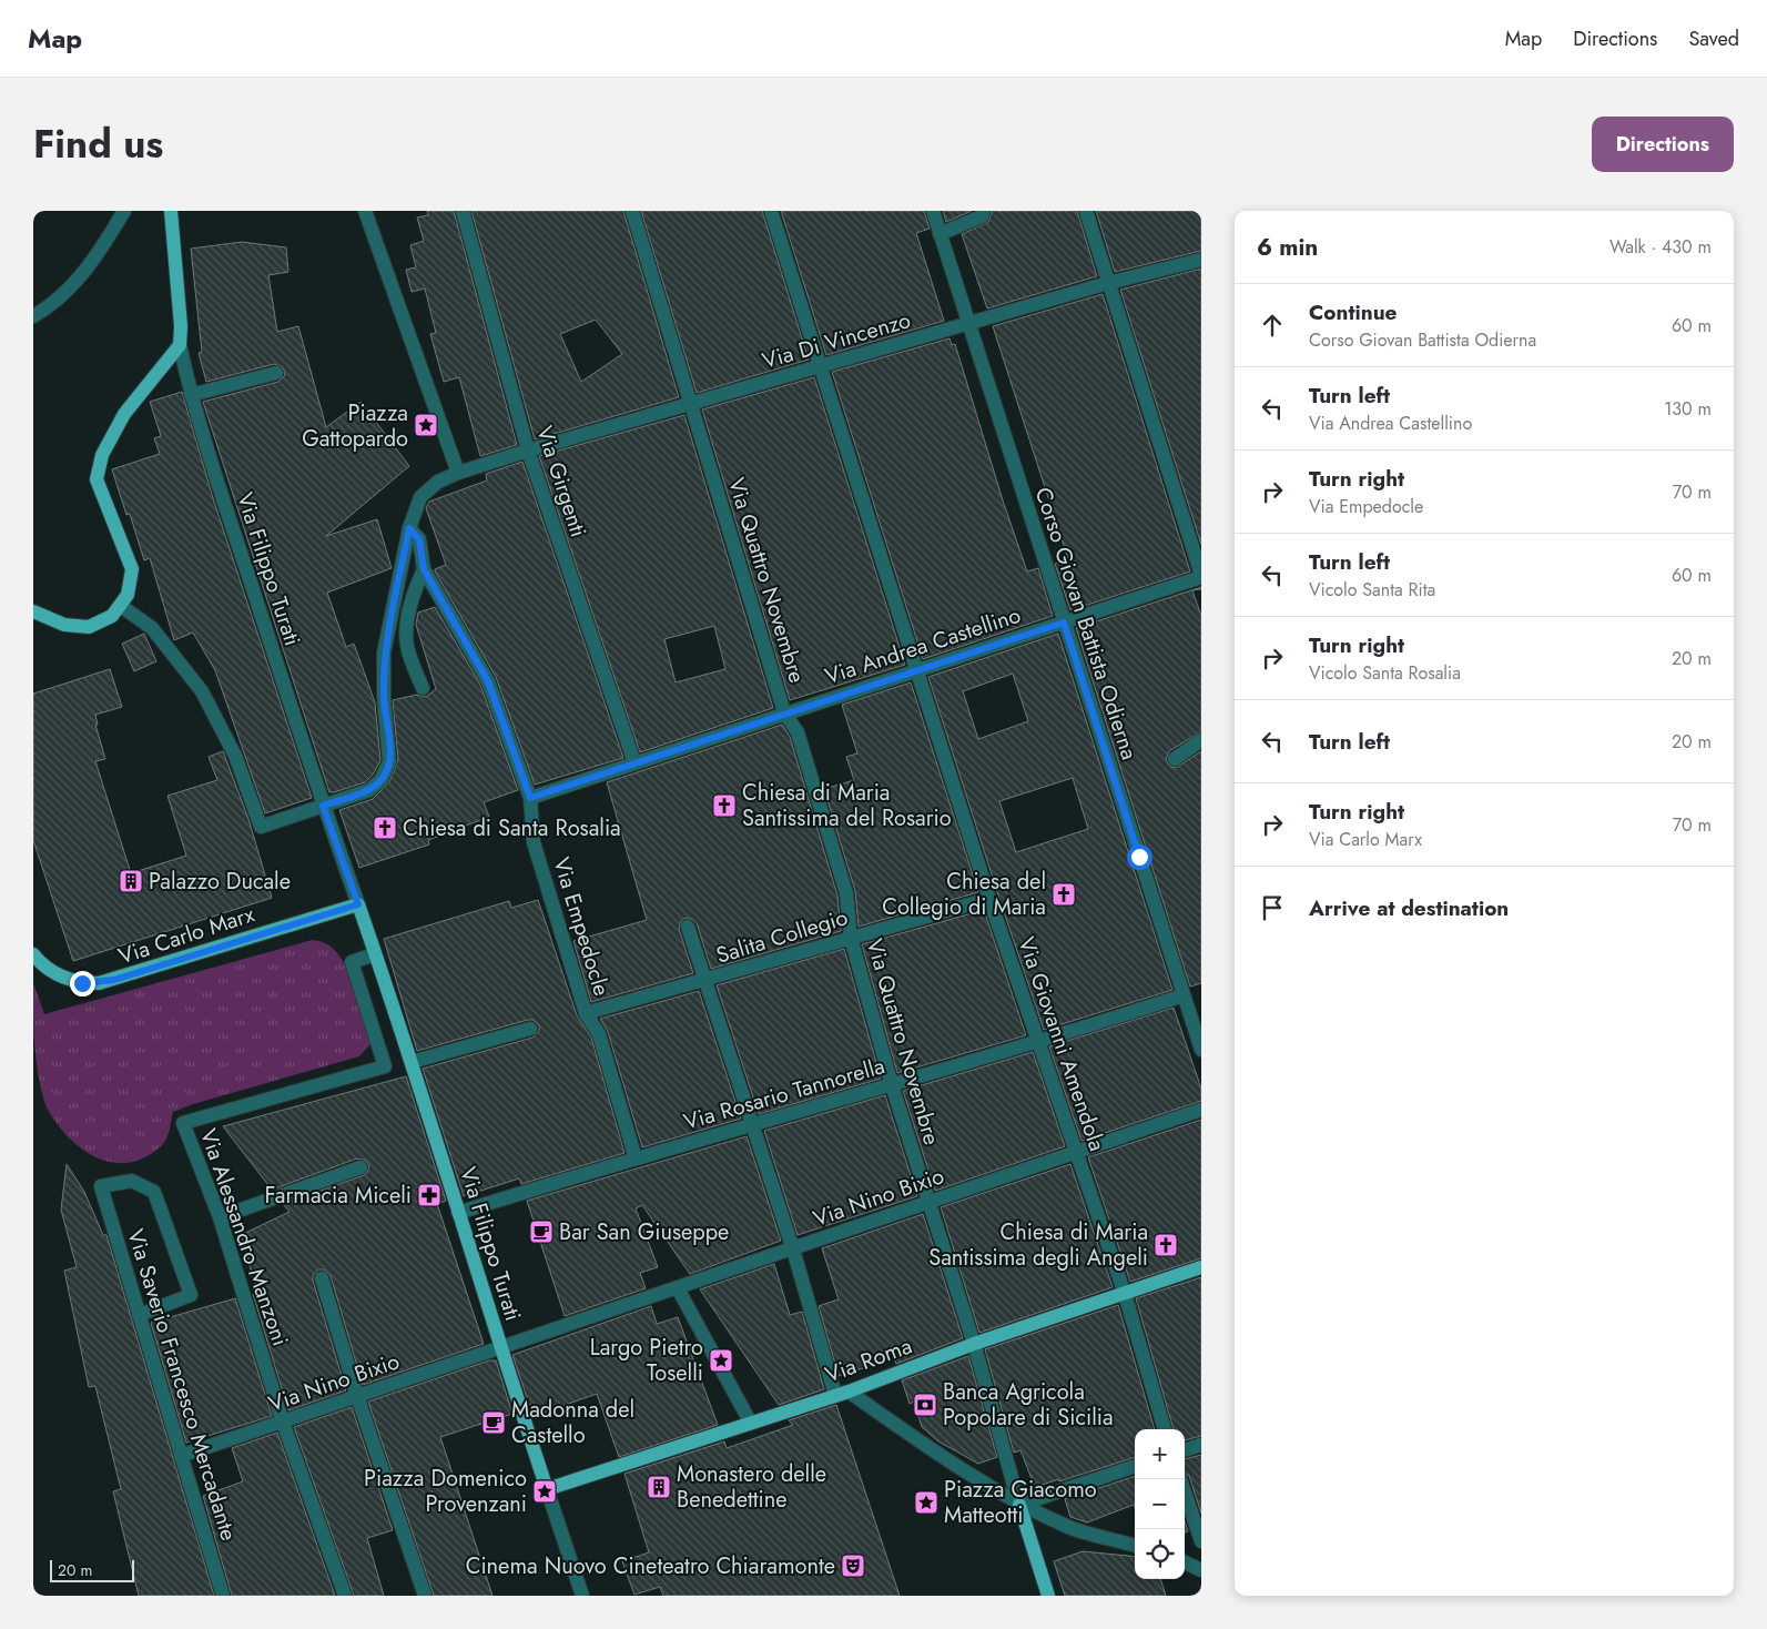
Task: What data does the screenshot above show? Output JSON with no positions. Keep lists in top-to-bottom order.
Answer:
{
  "streets": {
    "main road": ["Via Filippo Turati", "Via Carlo Marx", "Via Roma"],
    "street": [
      "Via Di Vincenzo",
      "Via Girgenti",
      "Via Quattro Novembre",
      "Corso Giovan Battista Odierna",
      "Via Andrea Castellino",
      "Via Empedocle",
      "Salita Collegio",
      "Via Giovanni Amendola",
      "Via Rosario Tannorella",
      "Via Nino Bixio",
      "Via Alessandro Manzoni",
      "Via Saverio Francesco Mercadante"
    ]
  },
  "crossings": [
    ["Via Di Vincenzo", "Via Girgenti"],
    ["Via Di Vincenzo", "Via Quattro Novembre"],
    ["Via Di Vincenzo", "Corso Giovan Battista Odierna"],
    ["Via Di Vincenzo", "Via Empedocle"],
    ["Via Di Vincenzo", "Via Giovanni Amendola"],
    ["Via Girgenti", "Via Andrea Castellino"],
    ["Via Filippo Turati", "Via Carlo Marx"],
    ["Via Filippo Turati", "Via Rosario Tannorella"],
    ["Via Filippo Turati", "Via Nino Bixio"],
    ["Via Filippo Turati", "Via Alessandro Manzoni"],
    ["Via Filippo Turati", "Via Roma"],
    ["Via Quattro Novembre", "Via Andrea Castellino"],
    ["Via Quattro Novembre", "Salita Collegio"],
    ["Via Quattro Novembre", "Via Rosario Tannorella"],
    ["Via Quattro Novembre", "Via Nino Bixio"],
    ["Via Quattro Novembre", "Via Roma"],
    ["Corso Giovan Battista Odierna", "Via Andrea Castellino"],
    ["Corso Giovan Battista Odierna", "Via Rosario Tannorella"],
    ["Via Andrea Castellino", "Via Empedocle"],
    ["Via Andrea Castellino", "Via Giovanni Amendola"],
    ["Via Empedocle", "Salita Collegio"],
    ["Via Empedocle", "Via Rosario Tannorella"],
    ["Salita Collegio", "Via Giovanni Amendola"],
    ["Via Giovanni Amendola", "Via Rosario Tannorella"],
    ["Via Giovanni Amendola", "Via Nino Bixio"],
    ["Via Giovanni Amendola", "Via Roma"],
    ["Via Nino Bixio", "Via Alessandro Manzoni"],
    ["Via Nino Bixio", "Via Saverio Francesco Mercadante"]
  ],
  "places": {
    "place": [
      "Piazza Gattopardo",
      "Largo Pietro Toselli",
      "Piazza Domenico Provenzani",
      "Piazza Giacomo Matteotti"
    ],
    "church": [
      "Chiesa di Maria Santissima del Rosario",
      "Chiesa di Santa Rosalia",
      "Chiesa del Collegio di Maria",
      "Chiesa di Maria Santissima degli Angeli"
    ],
    "building": ["Palazzo Ducale", "Monastero delle Benedettine"],
    "pharmacy": ["Farmacia Miceli"],
    "cafe": ["Bar San Giuseppe", "Madonna del Castello"],
    "bank": ["Banca Agricola Popolare di Sicilia"],
    "theatre": ["Cinema Nuovo Cineteatro Chiaramonte"]
  },
  "scale_bar": "20 m",
  "page": {
    "header": "Map",
    "nav": ["Map", "Directions", "Saved"],
    "title": "Find us",
    "buttons": "Directions",
    "heading": ["6 min", "Walk · 430 m"],
    "list": [
      ["Continue", "Corso Giovan Battista Odierna", "60 m"],
      ["Turn left", "Via Andrea Castellino", "130 m"],
      ["Turn right", "Via Empedocle", "70 m"],
      ["Turn left", "Vicolo Santa Rita", "60 m"],
      ["Turn right", "Vicolo Santa Rosalia", "20 m"],
      ["Turn left", "20 m"],
      ["Turn right", "Via Carlo Marx", "70 m"],
      "Arrive at destination"
    ],
    "map_buttons": ["+", "−"],
    "scale": "20 m"
  }
}
